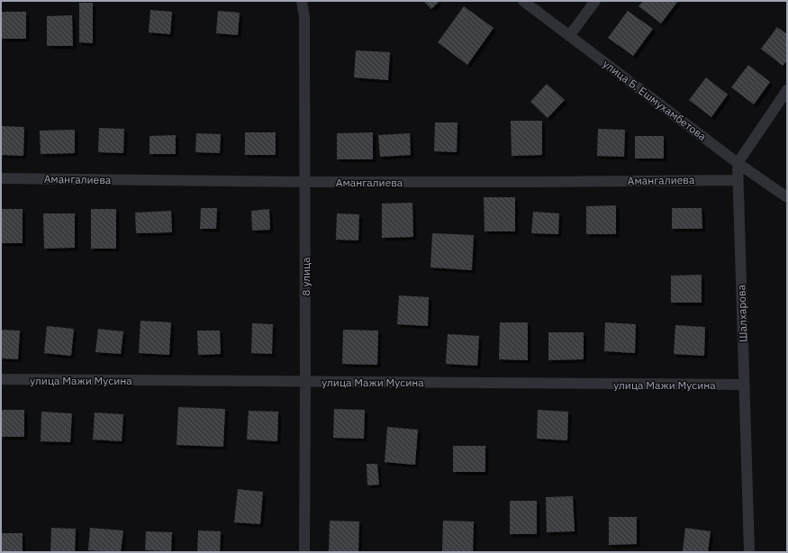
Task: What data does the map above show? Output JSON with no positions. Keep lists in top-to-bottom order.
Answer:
{
  "streets": {
    "street": [
      "улица Б. Ешмухамбетова",
      "Амангалиева",
      "8 улица",
      "Шалхарова",
      "улица Мажи Мусина"
    ]
  },
  "crossings": [
    ["улица Б. Ешмухамбетова", "Шалхарова"],
    ["Амангалиева", "8 улица"],
    ["Амангалиева", "Шалхарова"],
    ["8 улица", "улица Мажи Мусина"],
    ["Шалхарова", "улица Мажи Мусина"]
  ]
}
